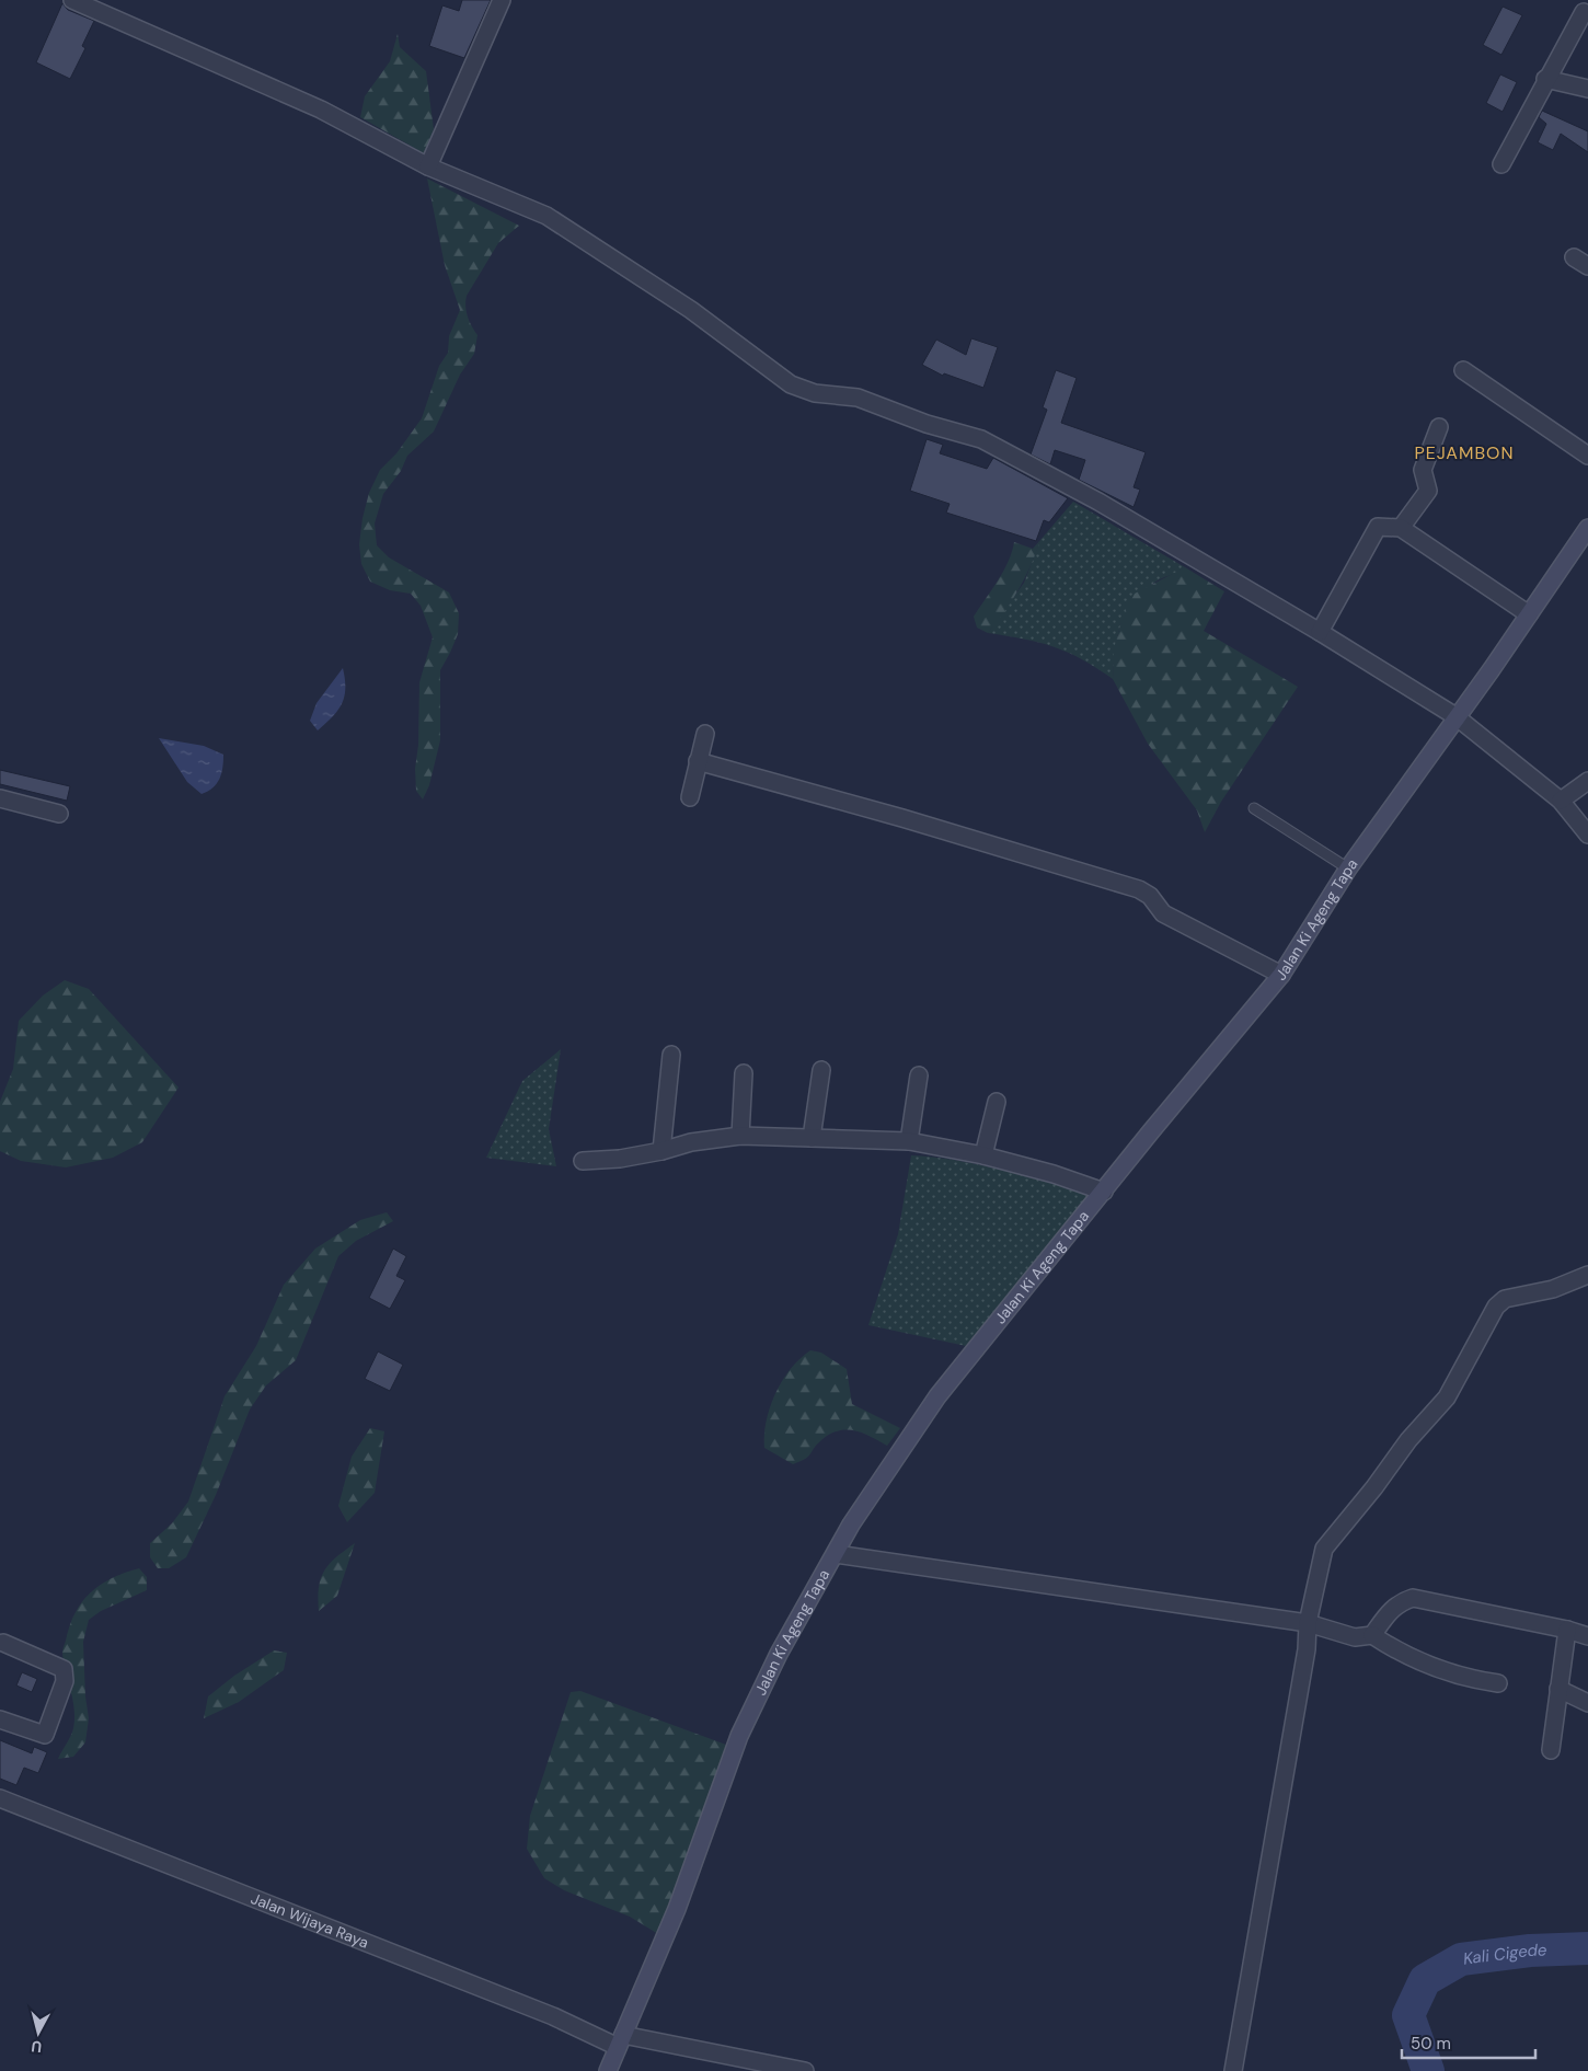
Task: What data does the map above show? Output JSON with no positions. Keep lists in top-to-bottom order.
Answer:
{
  "streets": {
    "street": ["Jalan Ki Ageng Tapa", "Jalan Wijaya Raya"]
  },
  "crossings": [
    ["Jalan Ki Ageng Tapa", "Jalan Wijaya Raya"]
  ],
  "districts": ["PEJAMBON"],
  "water": ["Kali Cigede"],
  "scale_bar": "50 m",
  "north": "bottom"
}
